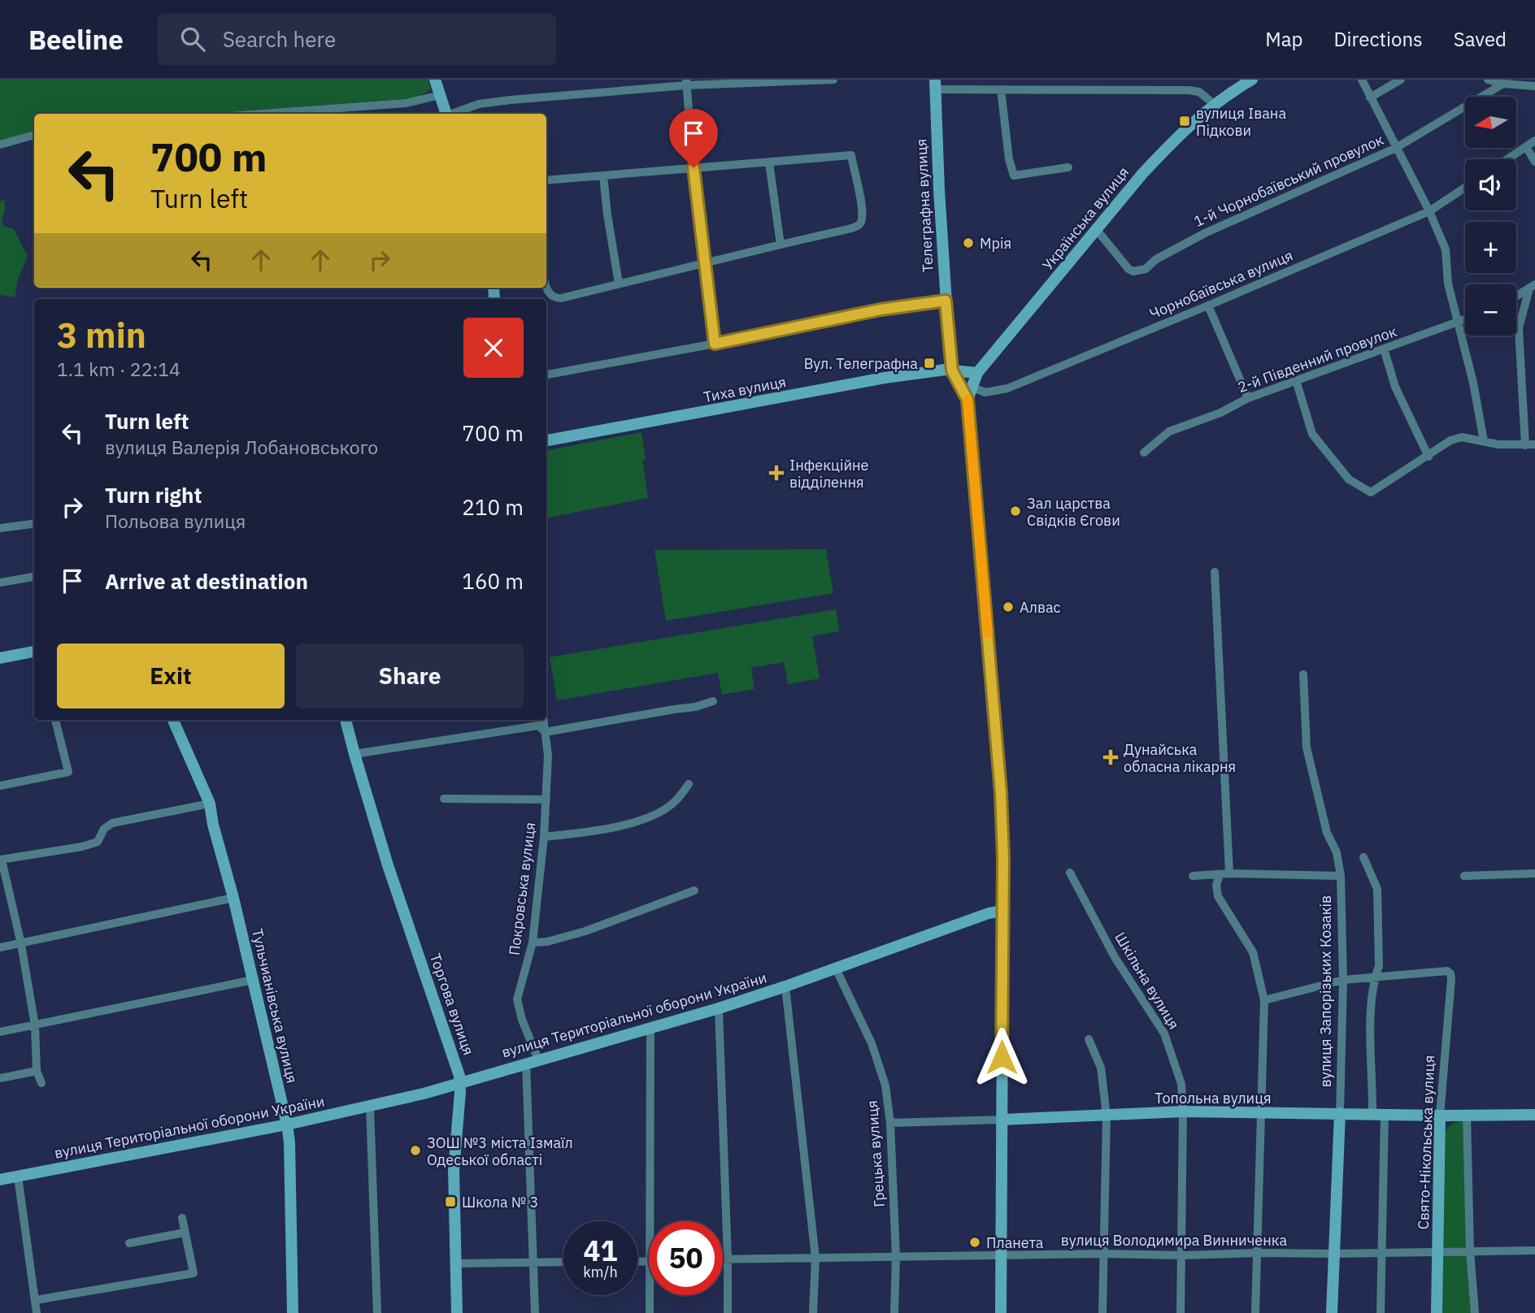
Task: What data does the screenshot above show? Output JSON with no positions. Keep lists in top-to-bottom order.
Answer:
{
  "streets": {
    "main road": [
      "Телеграфна вулиця",
      "Українська вулиця",
      "Тиха вулиця",
      "вулиця Запорізьких Козаків",
      "Торгова вулиця",
      "Тульчианівська вулиця",
      "вулиця Територіальної оборони України",
      "Топольна вулиця",
      "Свято-Нікольська вулиця"
    ],
    "street": [
      "1-й Чорнобаївський провулок",
      "Чорнобаївська вулиця",
      "2-й Південний провулок",
      "Покровська вулиця",
      "Шкільна вулиця",
      "Грецька вулиця",
      "вулиця Володимира Винниченка"
    ]
  },
  "crossings": [
    ["1-й Чорнобаївський провулок", "Українська вулиця"],
    ["Телеграфна вулиця", "Українська вулиця"],
    ["Телеграфна вулиця", "Тиха вулиця"],
    ["Телеграфна вулиця", "вулиця Територіальної оборони України"],
    ["Телеграфна вулиця", "Топольна вулиця"],
    ["Телеграфна вулиця", "вулиця Володимира Винниченка"],
    ["Українська вулиця", "Чорнобаївська вулиця"],
    ["Українська вулиця", "Тиха вулиця"],
    ["Покровська вулиця", "вулиця Територіальної оборони України"],
    ["Шкільна вулиця", "Топольна вулиця"],
    ["Шкільна вулиця", "вулиця Володимира Винниченка"],
    ["вулиця Запорізьких Козаків", "Топольна вулиця"],
    ["вулиця Запорізьких Козаків", "вулиця Володимира Винниченка"],
    ["Торгова вулиця", "вулиця Територіальної оборони України"],
    ["Тульчианівська вулиця", "вулиця Територіальної оборони України"],
    ["вулиця Територіальної оборони України", "Грецька вулиця"],
    ["Топольна вулиця", "Свято-Нікольська вулиця"],
    ["Топольна вулиця", "Грецька вулиця"],
    ["Свято-Нікольська вулиця", "вулиця Володимира Винниченка"],
    ["Грецька вулиця", "вулиця Володимира Винниченка"]
  ],
  "places": {
    "transit": ["вулиця Івана Підкови", "Вул. Телеграфна", "Школа № 3"],
    "other": [
      "Мрія",
      "Зал царства Свідків Єгови",
      "Алвас",
      "ЗОШ №3 міста Ізмаїл Одеської області",
      "Планета"
    ],
    "health": ["Інфекційне відділення", "Дунайська обласна лікарня"]
  },
  "north": "left",
  "page": {
    "header": "Beeline",
    "search": "Search here",
    "nav": ["Map", "Directions", "Saved"],
    "map_buttons": ["+", "−"],
    "turn": ["700 m", "Turn left"],
    "heading": ["3 min", "1.1 km · 22:14"],
    "list": [
      {
        "name": "Turn left",
        "note": "вулиця Валерія Лобановського",
        "value": "700 m"
      },
      {
        "name": "Turn right",
        "note": "Польова вулиця",
        "value": "210 m"
      },
      {
        "name": "Arrive at destination",
        "value": "160 m"
      }
    ],
    "buttons": ["Exit", "Share"],
    "speed": "41 km/h",
    "limit": "50"
  }
}
